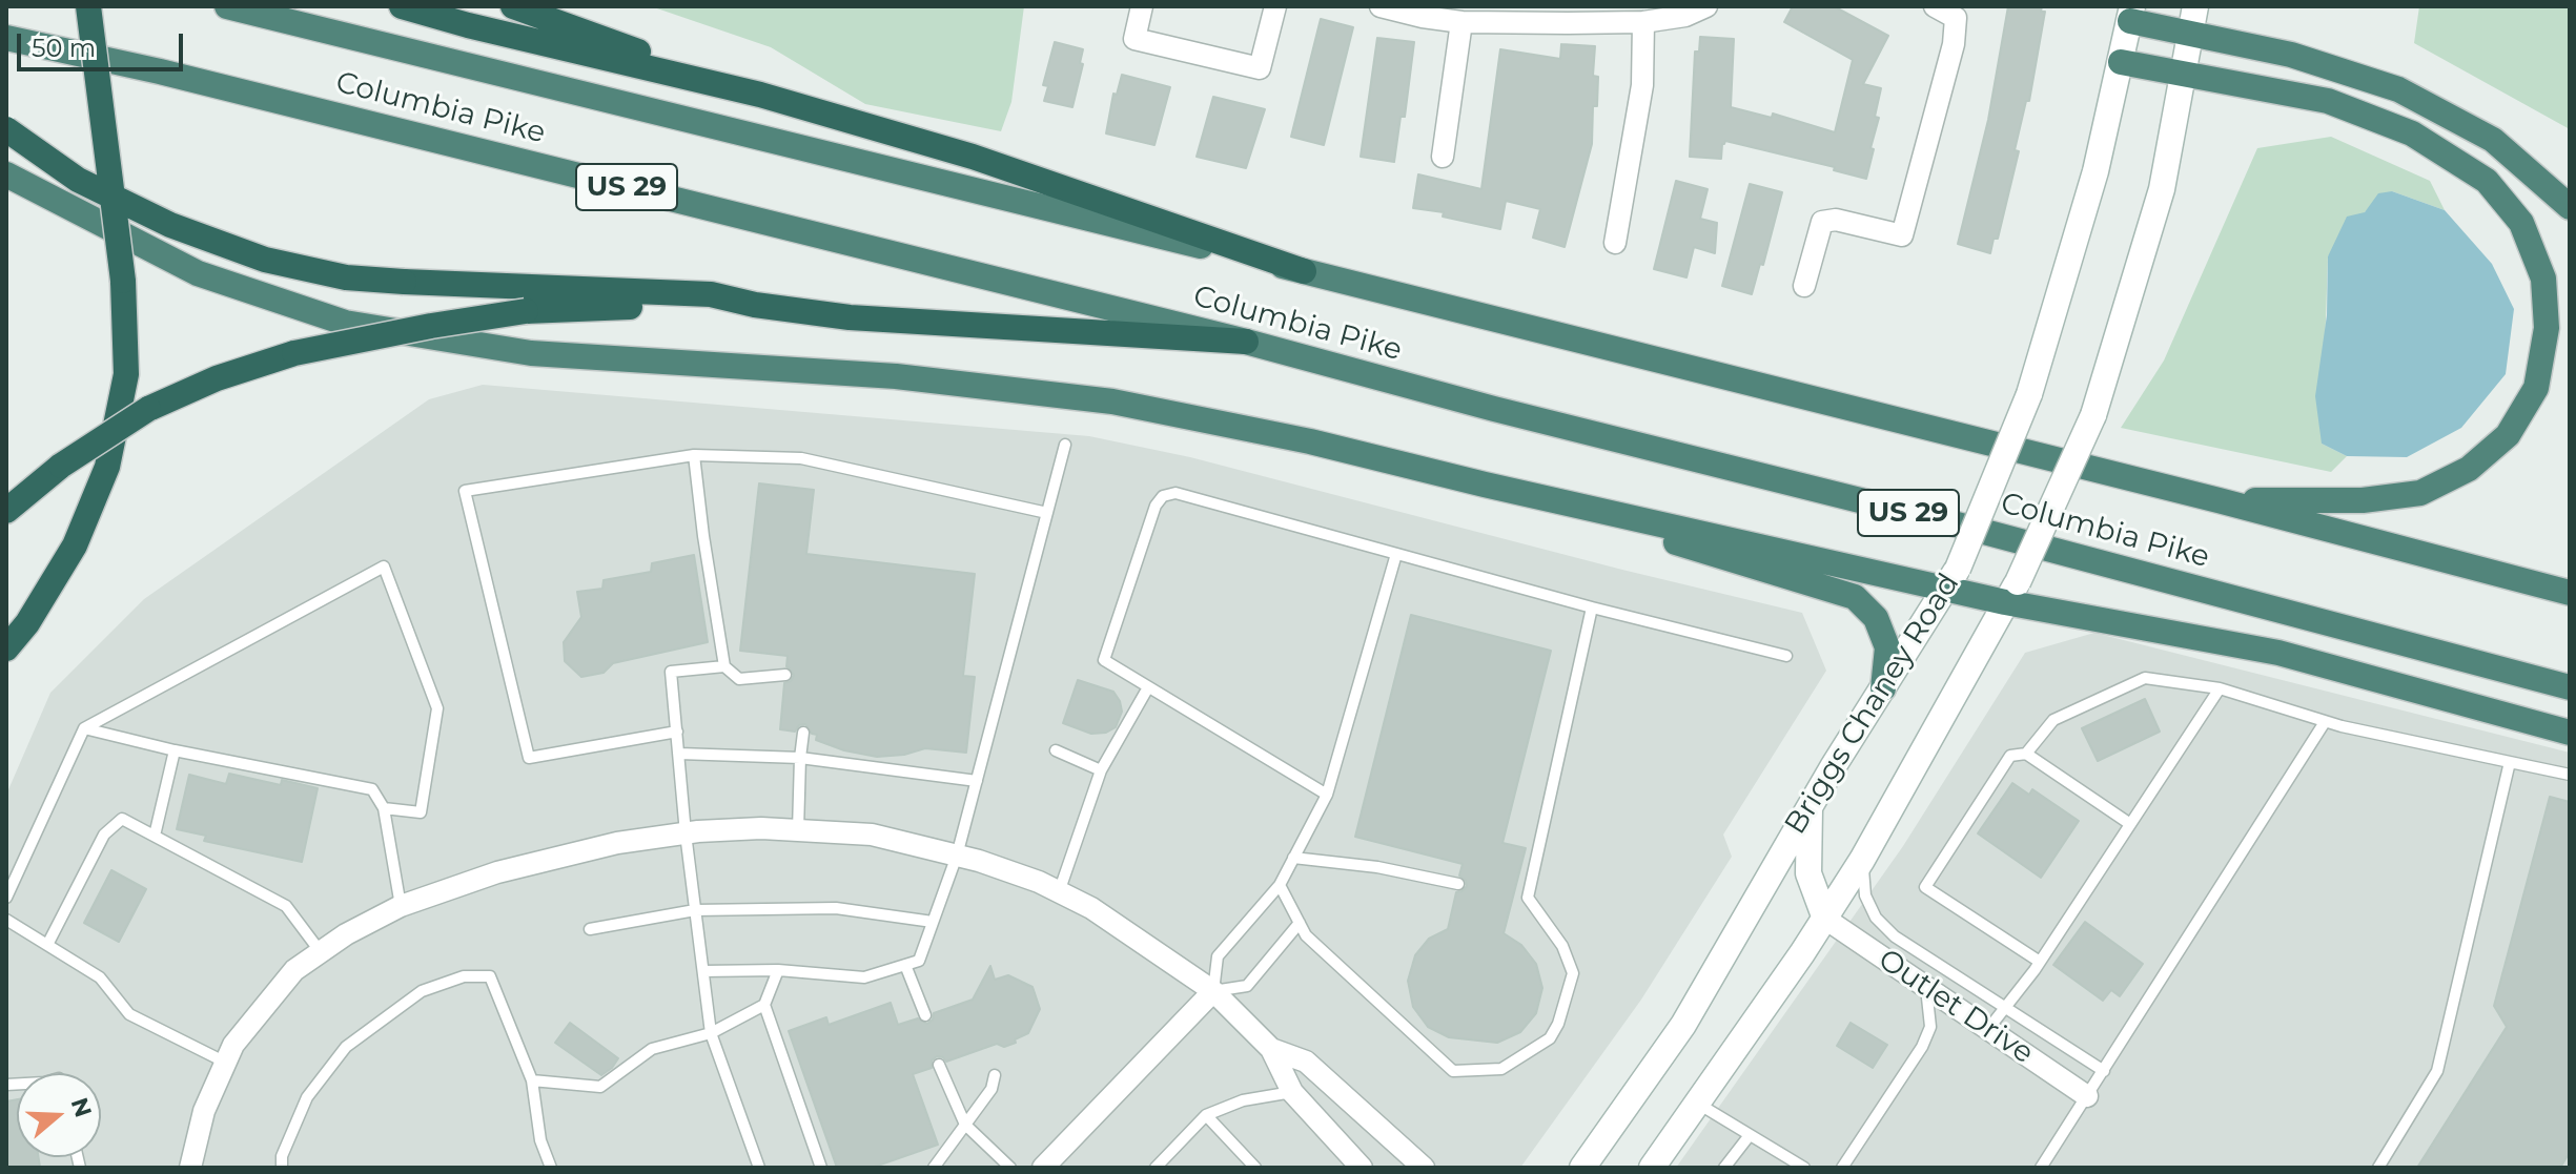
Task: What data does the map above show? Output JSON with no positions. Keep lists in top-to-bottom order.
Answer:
{
  "streets": {
    "highway": ["Columbia Pike", "US 29"],
    "main road": ["Briggs Chaney Road"],
    "street": ["Outlet Drive"]
  },
  "crossings": [
    ["Briggs Chaney Road", "Outlet Drive"]
  ],
  "scale_bar": "50 m",
  "north": "right"
}
